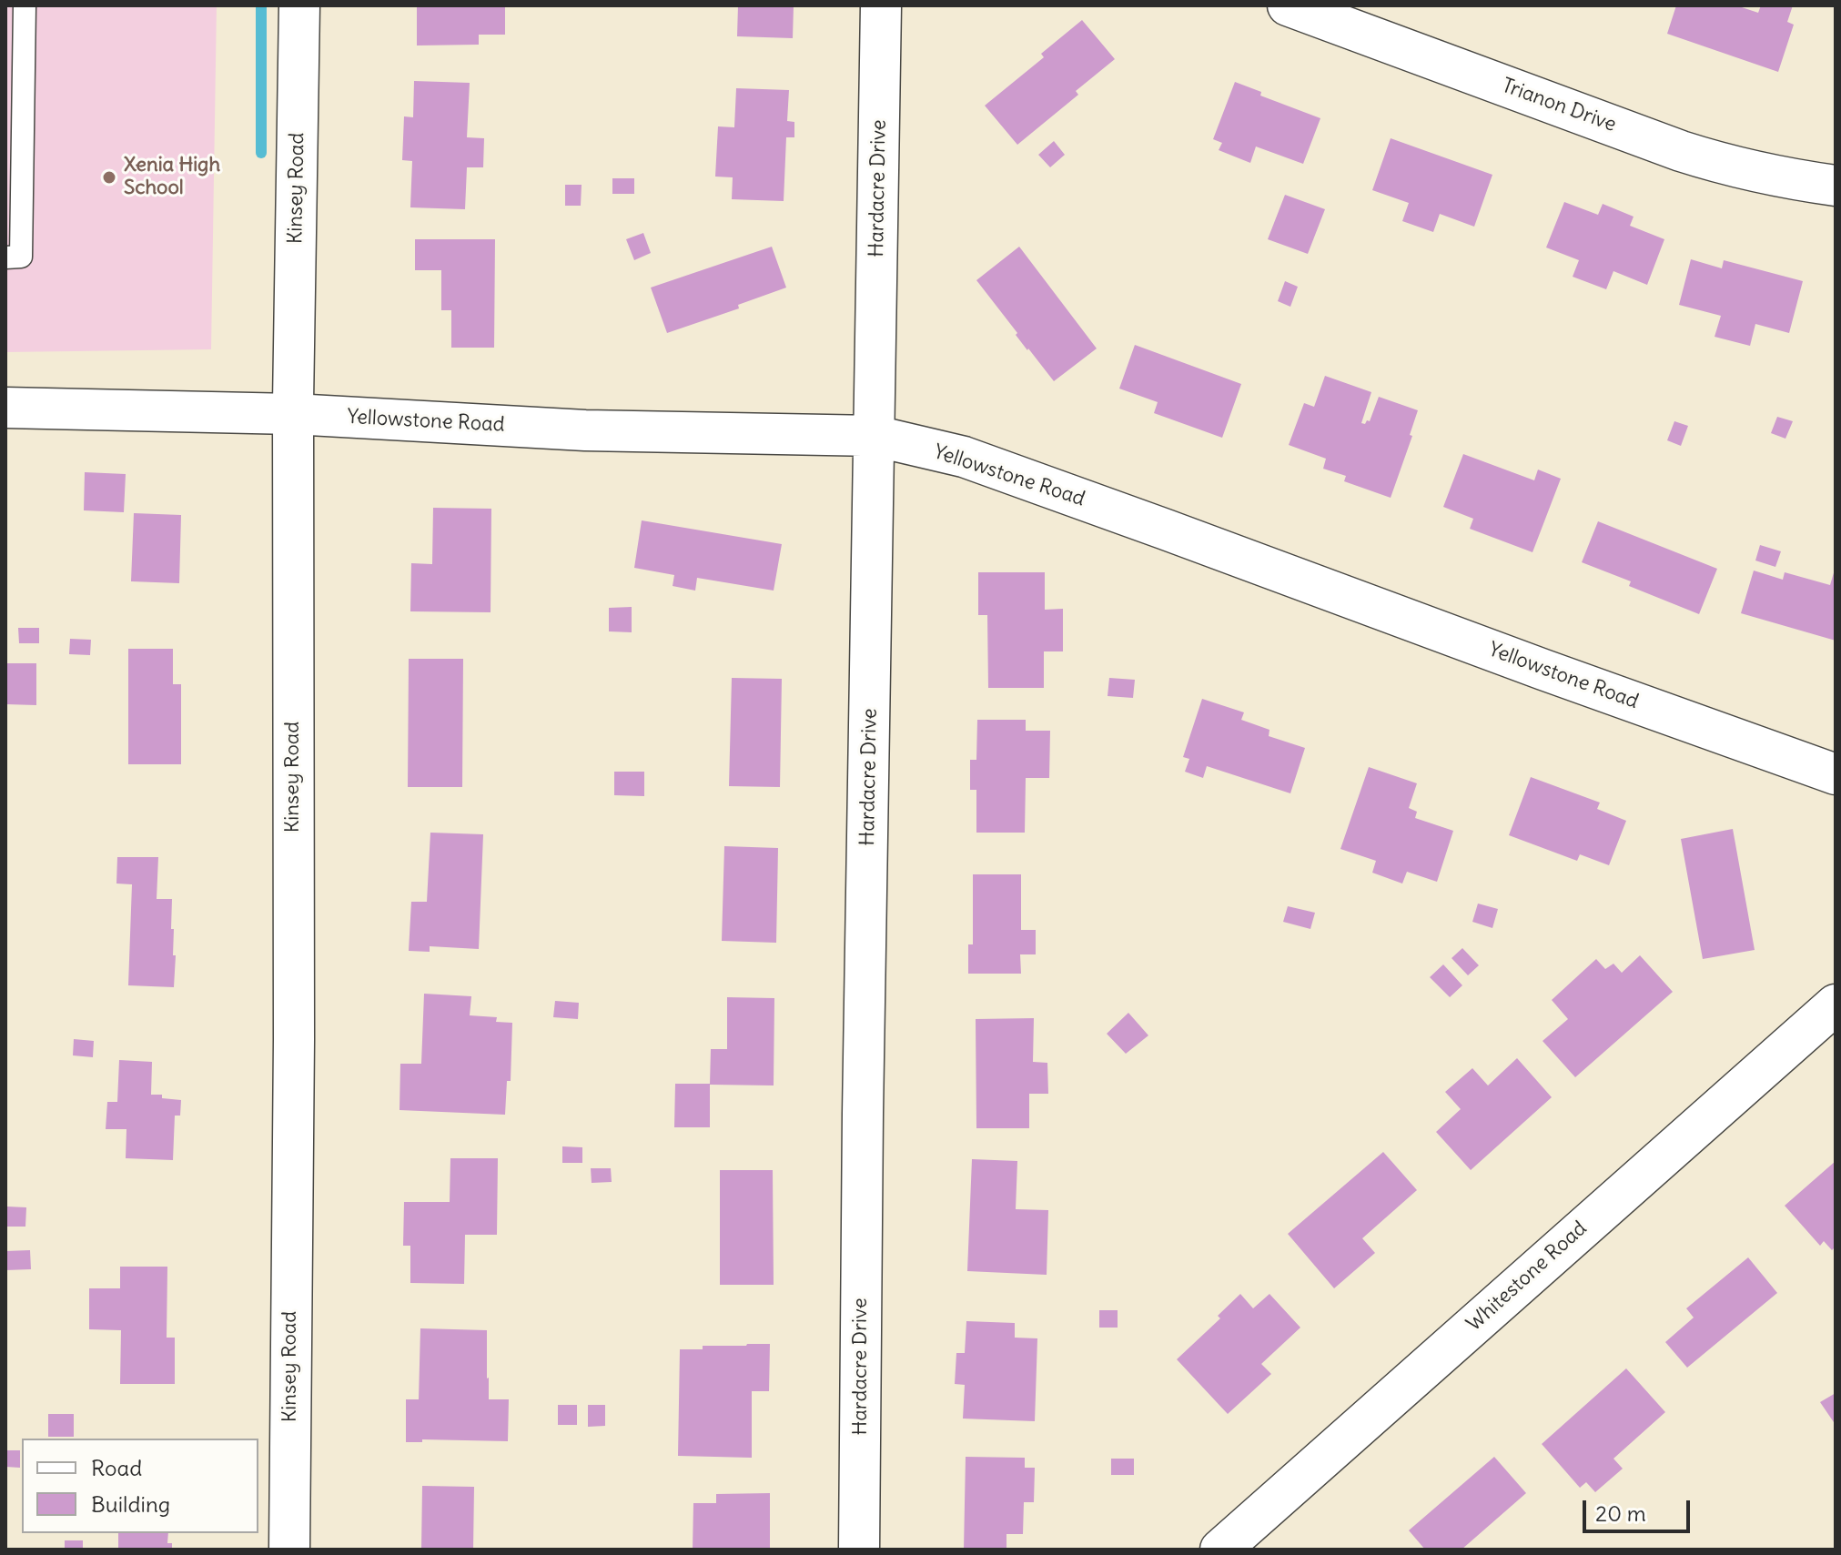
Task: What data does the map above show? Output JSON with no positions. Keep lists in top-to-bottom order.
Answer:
{
  "streets": {
    "street": [
      "Trianon Drive",
      "Kinsey Road",
      "Hardacre Drive",
      "Yellowstone Road",
      "Whitestone Road"
    ]
  },
  "crossings": [
    ["Kinsey Road", "Yellowstone Road"],
    ["Hardacre Drive", "Yellowstone Road"]
  ],
  "places": ["Xenia High School"],
  "legend": ["Road", "Building"],
  "scale_bar": "20 m"
}
